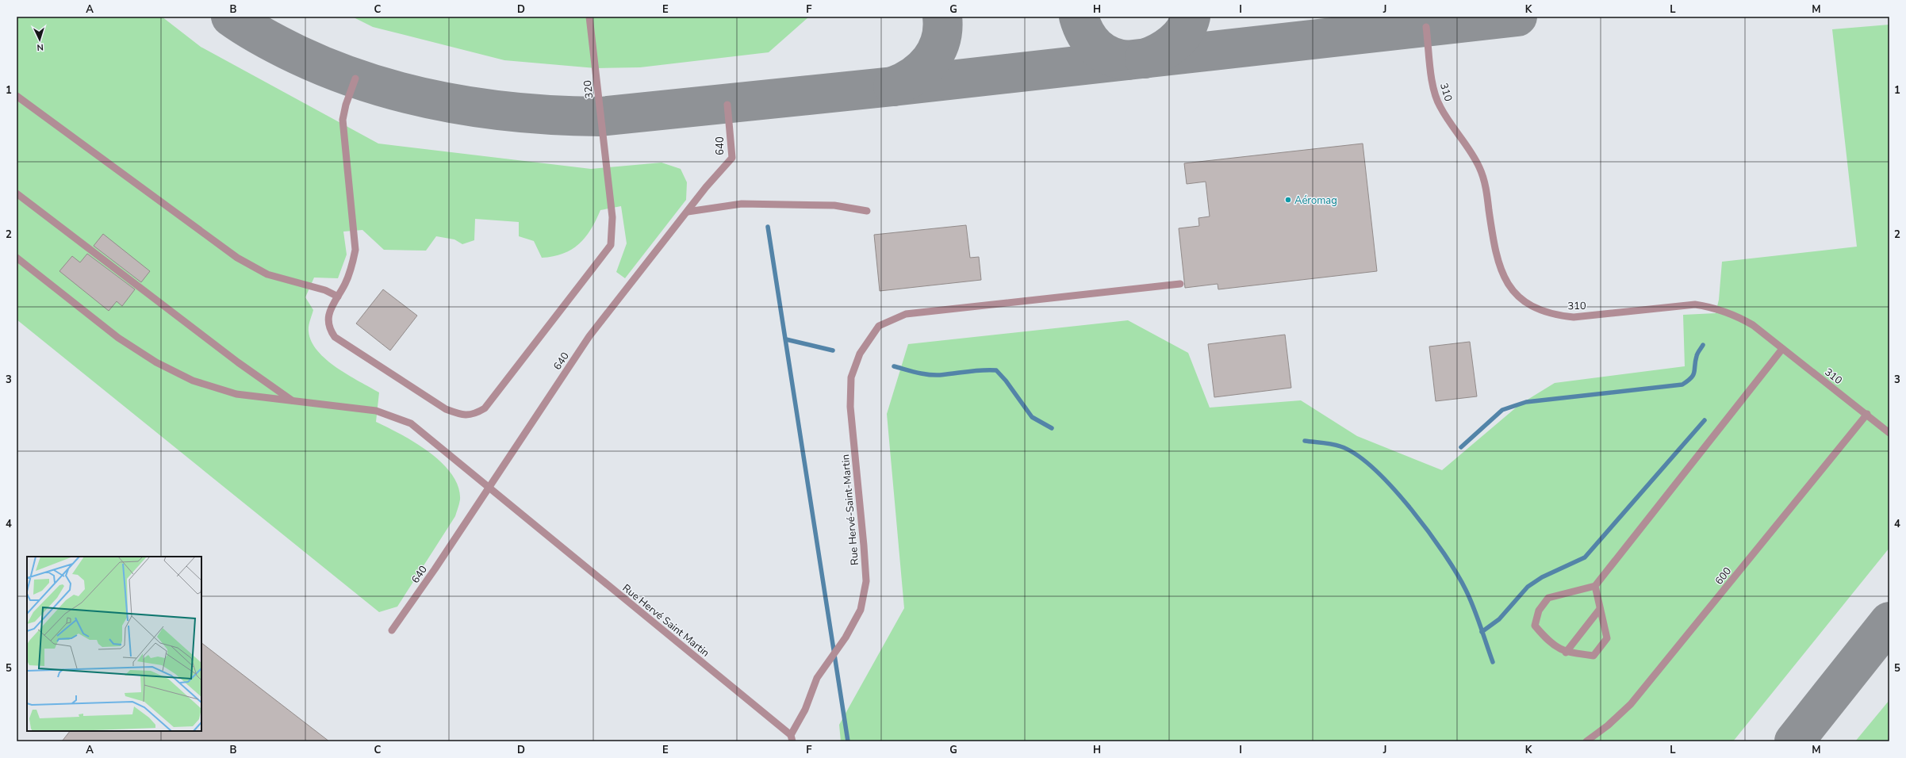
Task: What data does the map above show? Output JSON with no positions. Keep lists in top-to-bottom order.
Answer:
{
  "streets": {
    "lane": [
      "320",
      "310",
      "640",
      "Rue Hervé-Saint-Martin",
      "600",
      "Rue Hervé Saint Martin"
    ]
  },
  "crossings": [
    ["310", "600"],
    ["640", "Rue Hervé Saint Martin"],
    ["Rue Hervé-Saint-Martin", "Rue Hervé Saint Martin"]
  ],
  "places": ["Aéromag"],
  "north": "bottom",
  "grid": {
    "columns": [
      "A",
      "B",
      "C",
      "D",
      "E",
      "F",
      "G",
      "H",
      "I",
      "J",
      "K",
      "L",
      "M"
    ],
    "rows": [
      "1",
      "2",
      "3",
      "4",
      "5"
    ]
  }
}
